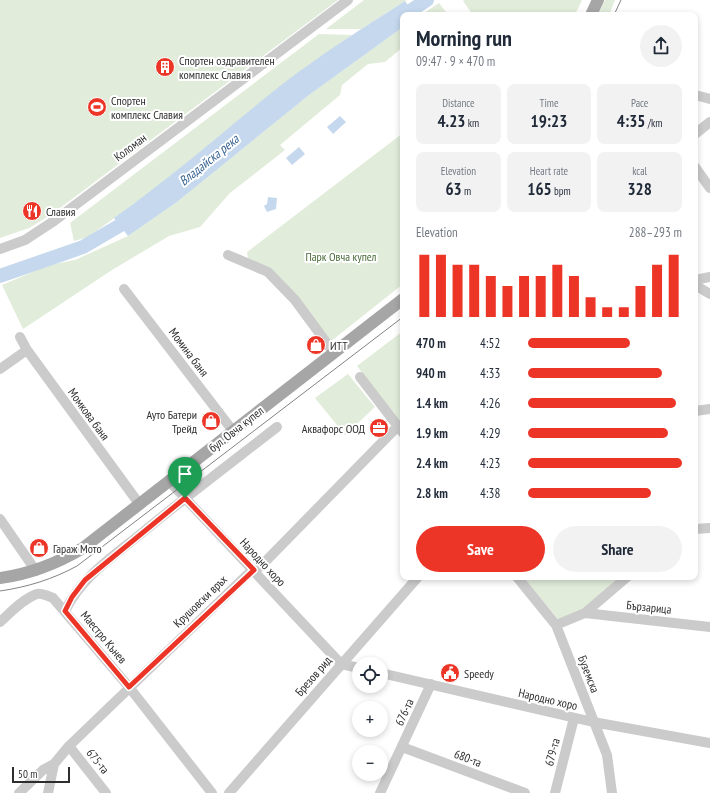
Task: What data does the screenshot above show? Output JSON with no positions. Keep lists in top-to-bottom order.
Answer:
{
  "streets": {
    "main road": ["бул. Овча купел"],
    "street": [
      "Коломан",
      "Момина баня",
      "Момкова баня",
      "Народно хоро",
      "Крушовски връх",
      "Бързарица",
      "Маестро Кънев",
      "Буземска",
      "Брезов рид",
      "676-та",
      "679-та",
      "680-та",
      "675-та"
    ]
  },
  "crossings": [
    ["Момина баня", "бул. Овча купел"],
    ["Момкова баня", "бул. Овча купел"],
    ["бул. Овча купел", "Народно хоро"],
    ["Народно хоро", "Крушовски връх"],
    ["Народно хоро", "Буземска"],
    ["Народно хоро", "Брезов рид"],
    ["Народно хоро", "676-та"],
    ["Народно хоро", "679-та"],
    ["Крушовски връх", "Маестро Кънев"],
    ["Крушовски връх", "675-та"],
    ["676-та", "680-та"]
  ],
  "water": ["Владайска река"],
  "parks": ["Парк Овча купел"],
  "places": {
    "building": ["Спортен оздравителен комплекс Славия"],
    "sports": ["Спортен комплекс Славия"],
    "restaurant": ["Славия"],
    "shop": ["ИТТ", "Ауто Батери Трейд", "Гараж Мото"],
    "office": ["Аквафорс ООД"],
    "public building": ["Speedy"]
  },
  "scale_bar": "50 m",
  "page": {
    "heading": ["Morning run", "09:47 · 9 × 470 m"],
    "stats": [
      ["Distance", "4.23 km"],
      ["Time", "19:23"],
      ["Pace", "4:35 /km"],
      ["Elevation", "63 m"],
      ["Heart rate", "165 bpm"],
      ["kcal", "328"]
    ],
    "chart": ["Elevation", "288–293 m"],
    "list": [
      {
        "name": "470 m",
        "note": "4:52"
      },
      {
        "name": "940 m",
        "note": "4:33"
      },
      {
        "name": "1.4 km",
        "note": "4:26"
      },
      {
        "name": "1.9 km",
        "note": "4:29"
      },
      {
        "name": "2.4 km",
        "note": "4:23"
      },
      {
        "name": "2.8 km",
        "note": "4:38"
      }
    ],
    "buttons": ["Save", "Share"],
    "map_buttons": ["+", "−"],
    "scale": "50 m"
  }
}
